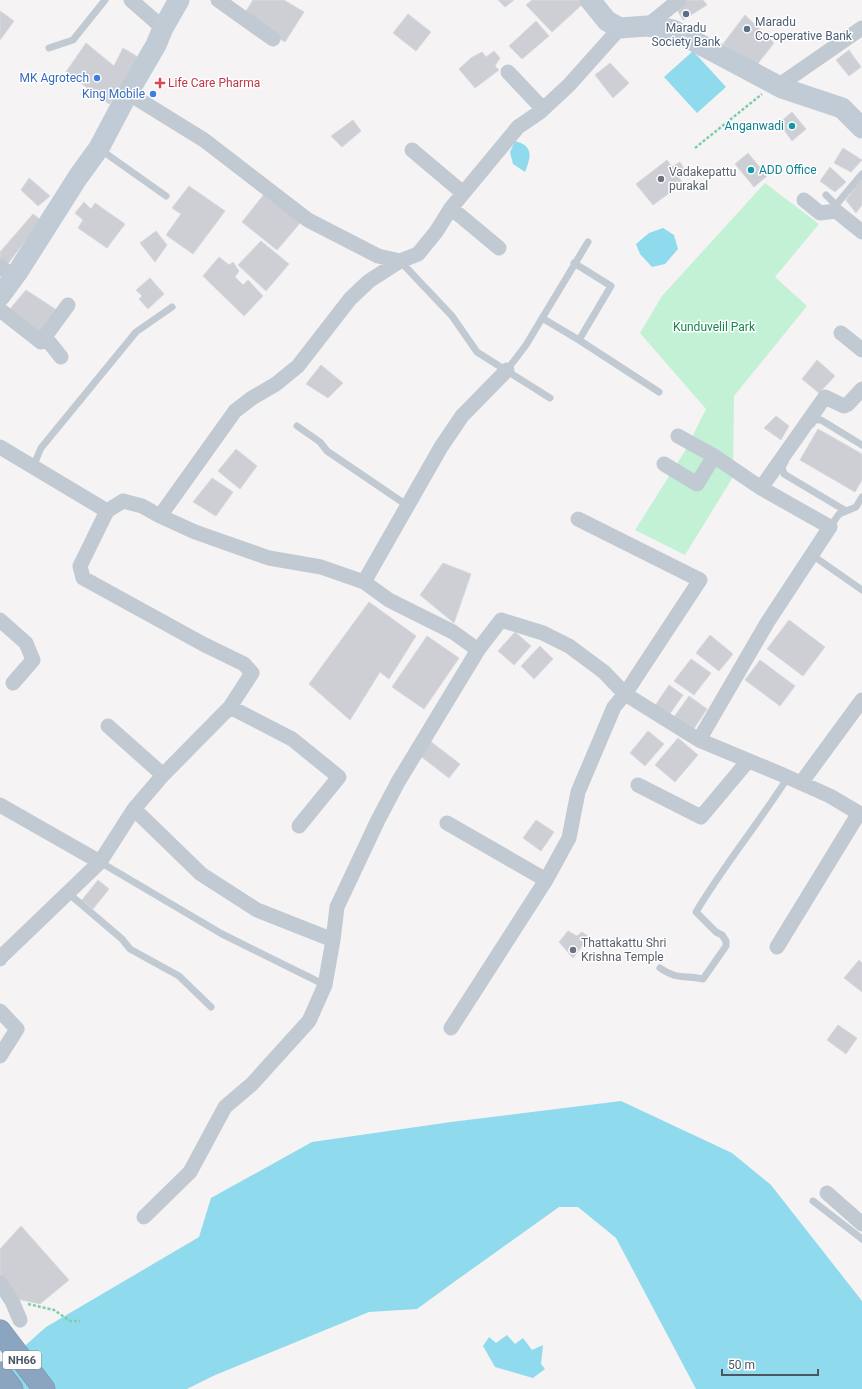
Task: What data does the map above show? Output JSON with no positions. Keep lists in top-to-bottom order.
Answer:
{
  "streets": {
    "highway": ["NH66"]
  },
  "parks": ["Kunduvelil Park"],
  "places": {
    "other": [
      "Maradu Society Bank",
      "Maradu Co-operative Bank",
      "MK Agrotech",
      "King Mobile",
      "Anganwadi",
      "ADD Office",
      "Vadakepattu purakal",
      "Thattakattu Shri Krishna Temple"
    ],
    "health": ["Life Care Pharma"]
  },
  "scale_bar": "50 m"
}
